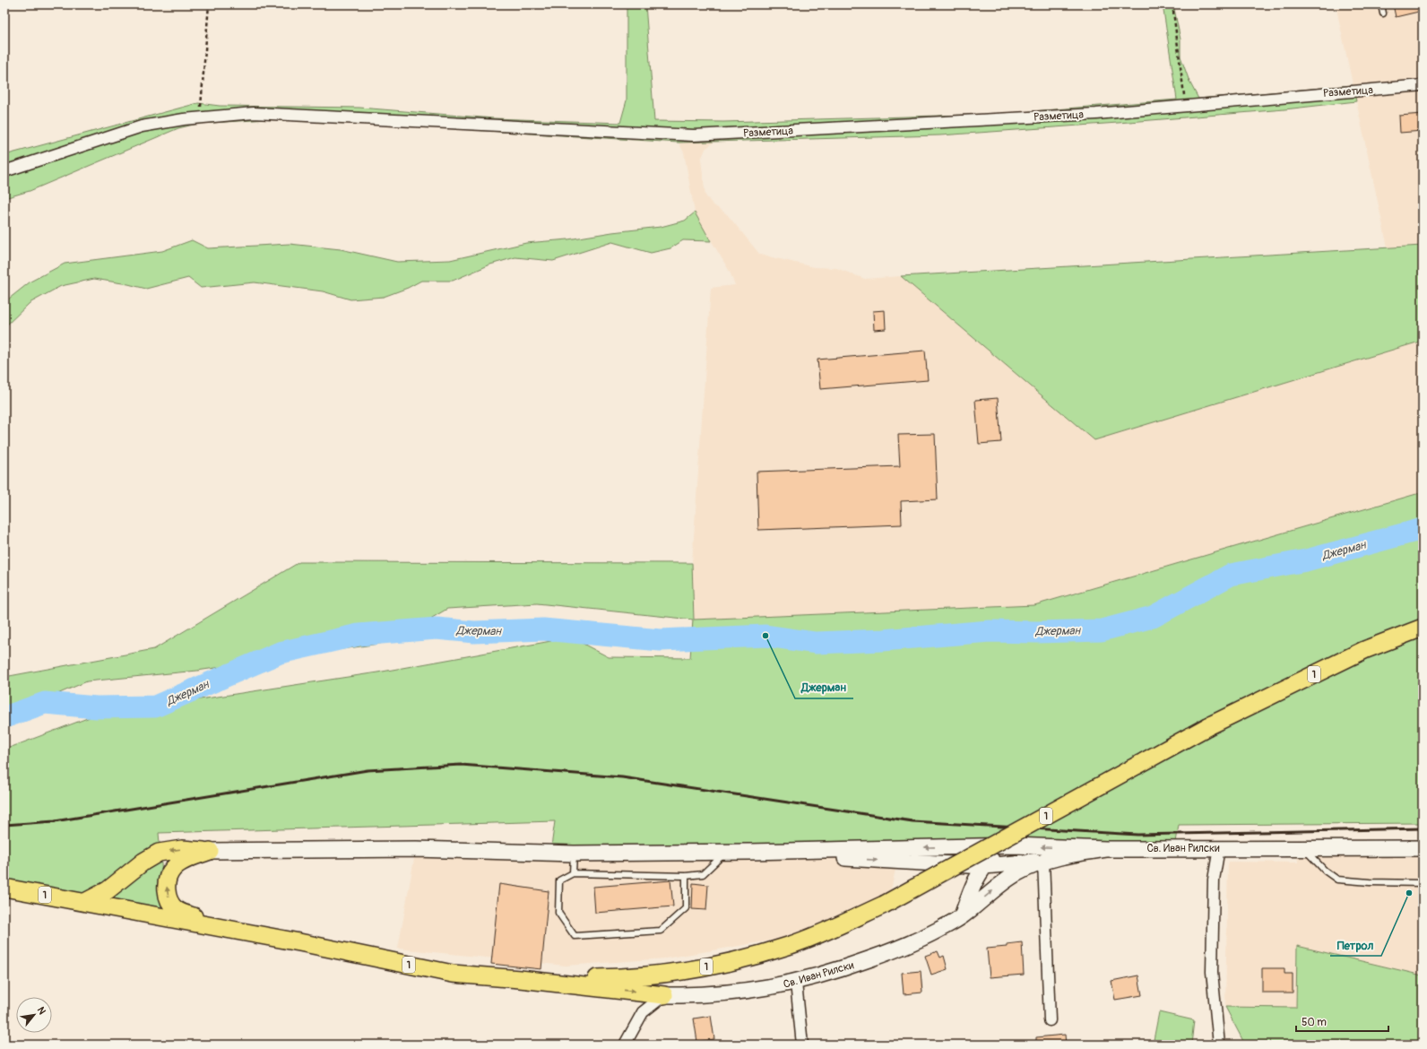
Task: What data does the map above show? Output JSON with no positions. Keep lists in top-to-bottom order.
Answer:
{
  "streets": {
    "main road": ["1"],
    "street": ["Разметица", "Св. Иван Рилски"]
  },
  "water": ["Джерман"],
  "places": ["Джерман", "Петрол"],
  "scale_bar": "50 m",
  "north": "top right"
}
